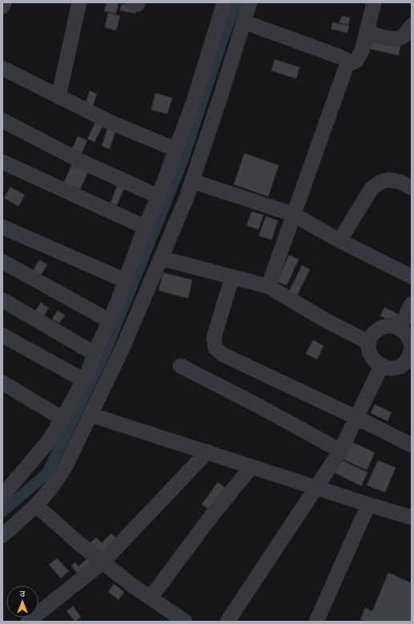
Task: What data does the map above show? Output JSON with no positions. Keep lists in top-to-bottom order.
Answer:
{
  "north": "top"
}
